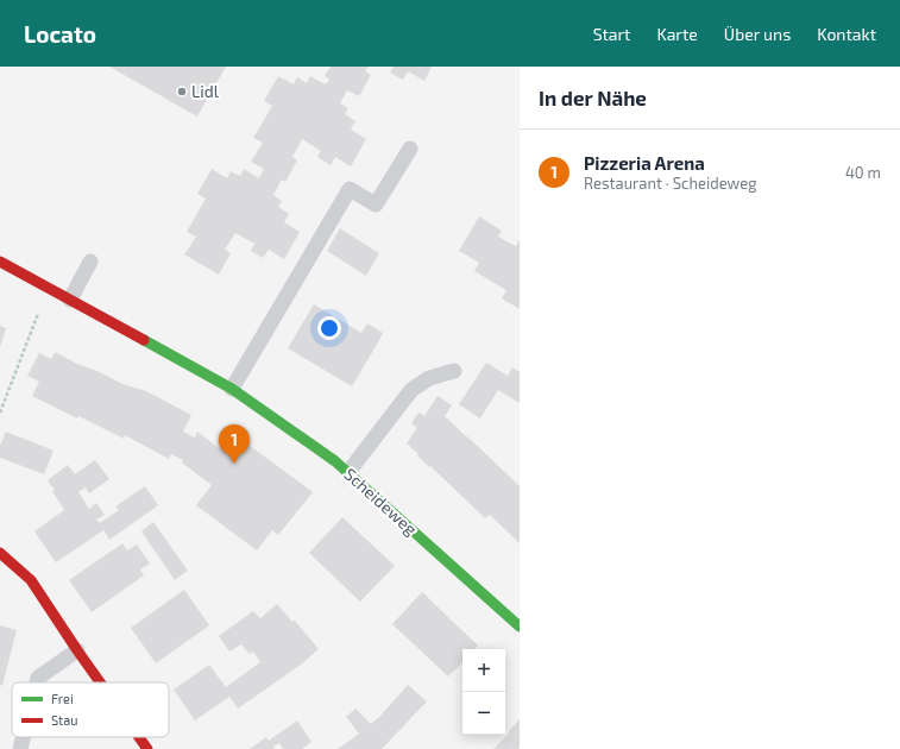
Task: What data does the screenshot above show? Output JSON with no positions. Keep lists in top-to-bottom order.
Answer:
{
  "streets": {
    "street": ["Scheideweg"]
  },
  "places": ["Lidl"],
  "legend": ["Frei", "Stau"],
  "page": {
    "header": "Locato",
    "nav": [
      "Start",
      "Karte",
      "Über uns",
      "Kontakt"
    ],
    "heading": "In der Nähe",
    "list": [
      {
        "mark": "1",
        "name": "Pizzeria Arena",
        "note": "Restaurant · Scheideweg",
        "value": "40 m"
      }
    ],
    "pins": "1",
    "map_buttons": ["+", "−"]
  }
}
